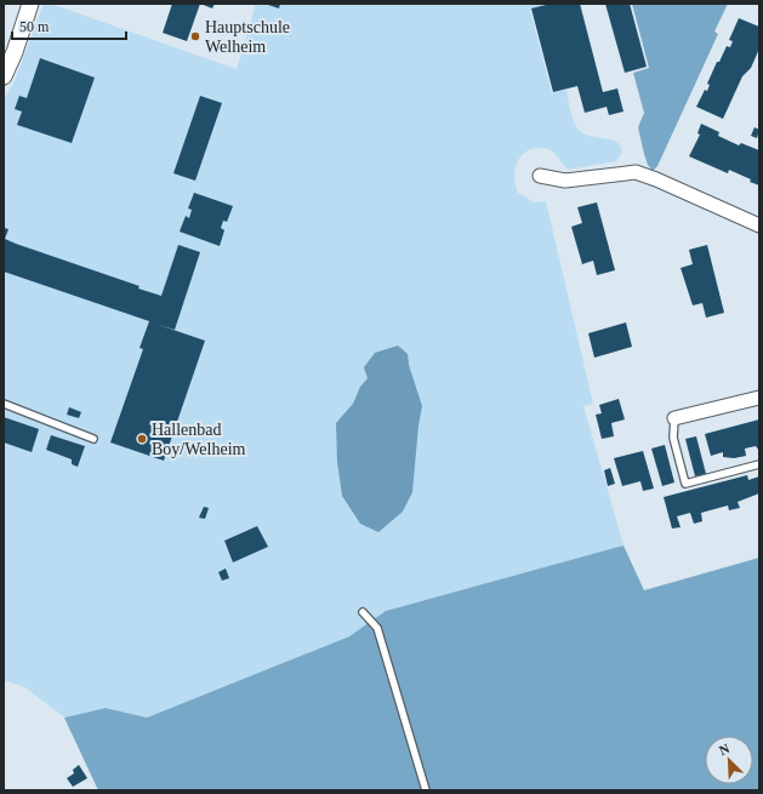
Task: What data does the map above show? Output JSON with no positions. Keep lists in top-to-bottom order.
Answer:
{
  "places": ["Hauptschule Welheim", "Hallenbad Boy/Welheim"],
  "scale_bar": "50 m",
  "north": "top left"
}
